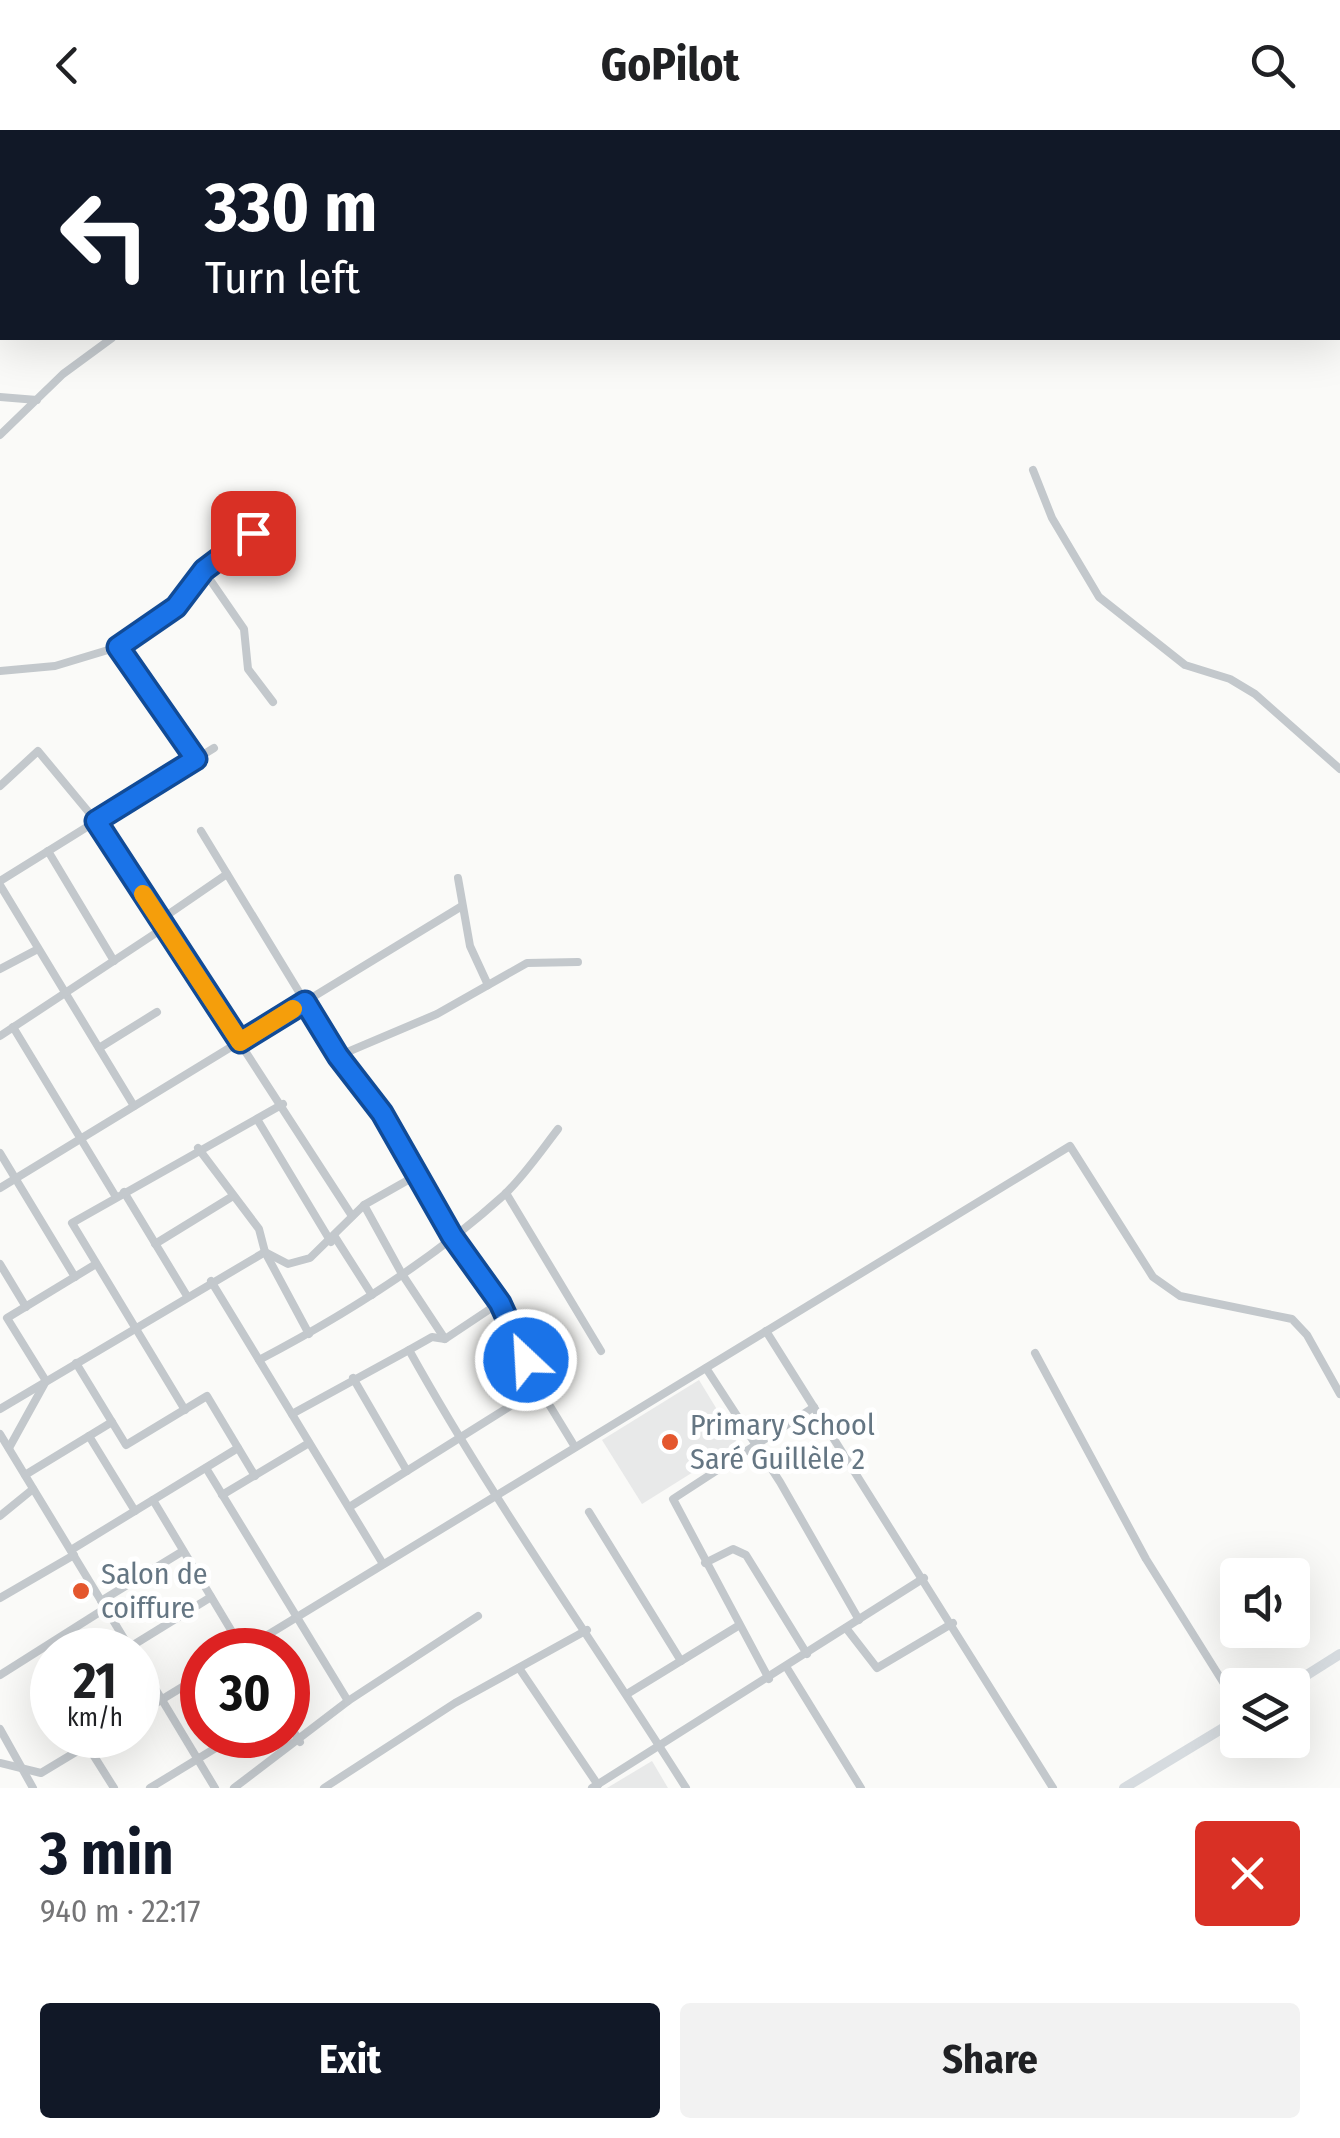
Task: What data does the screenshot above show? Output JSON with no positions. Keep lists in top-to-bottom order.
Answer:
{
  "places": ["Primary School Saré Guillèle 2", "Salon de coiffure"],
  "page": {
    "header": "GoPilot",
    "turn": ["330 m", "Turn left"],
    "speed": "21 km/h",
    "limit": "30",
    "heading": ["3 min", "940 m · 22:17"],
    "buttons": ["Exit", "Share"]
  }
}
